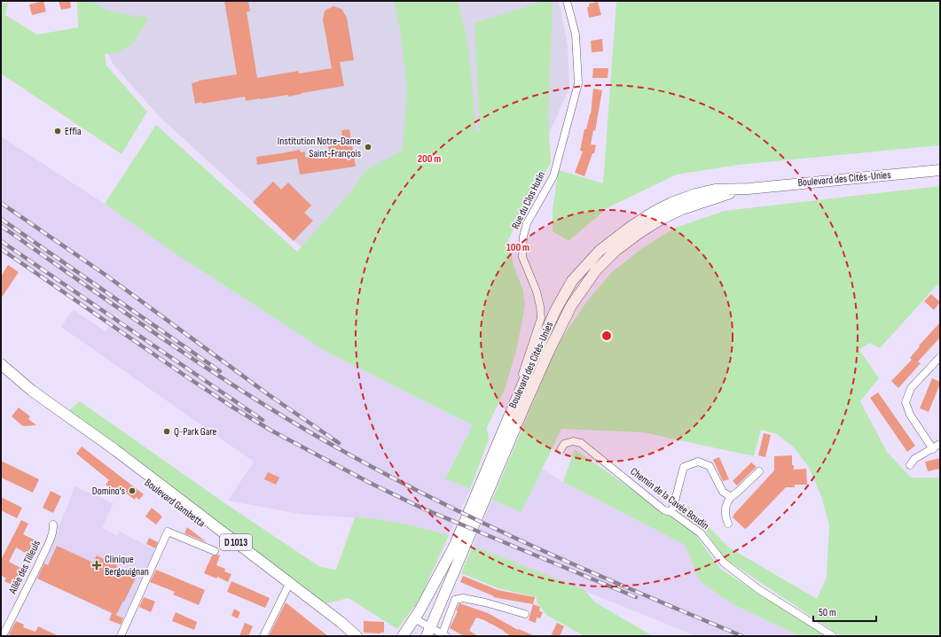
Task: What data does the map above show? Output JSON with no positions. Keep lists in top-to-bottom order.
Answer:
{
  "streets": {
    "main road": ["Boulevard des Cités-Unies", "Boulevard Gambetta", "D 1013"],
    "street": ["Rue du Clos Hutin", "Chemin de la Cavée Boudin", "Allée des Tilleuls"]
  },
  "crossings": [
    ["Boulevard des Cités-Unies", "Rue du Clos Hutin"]
  ],
  "places": {
    "other": [
      "Effia",
      "Institution Notre‐Dame Saint‐François",
      "Q-Park Gare",
      "Domino's"
    ],
    "health": ["Clinique Bergouignan"]
  },
  "scale_bar": "50 m",
  "rings": ["200 m", "100 m"]
}
